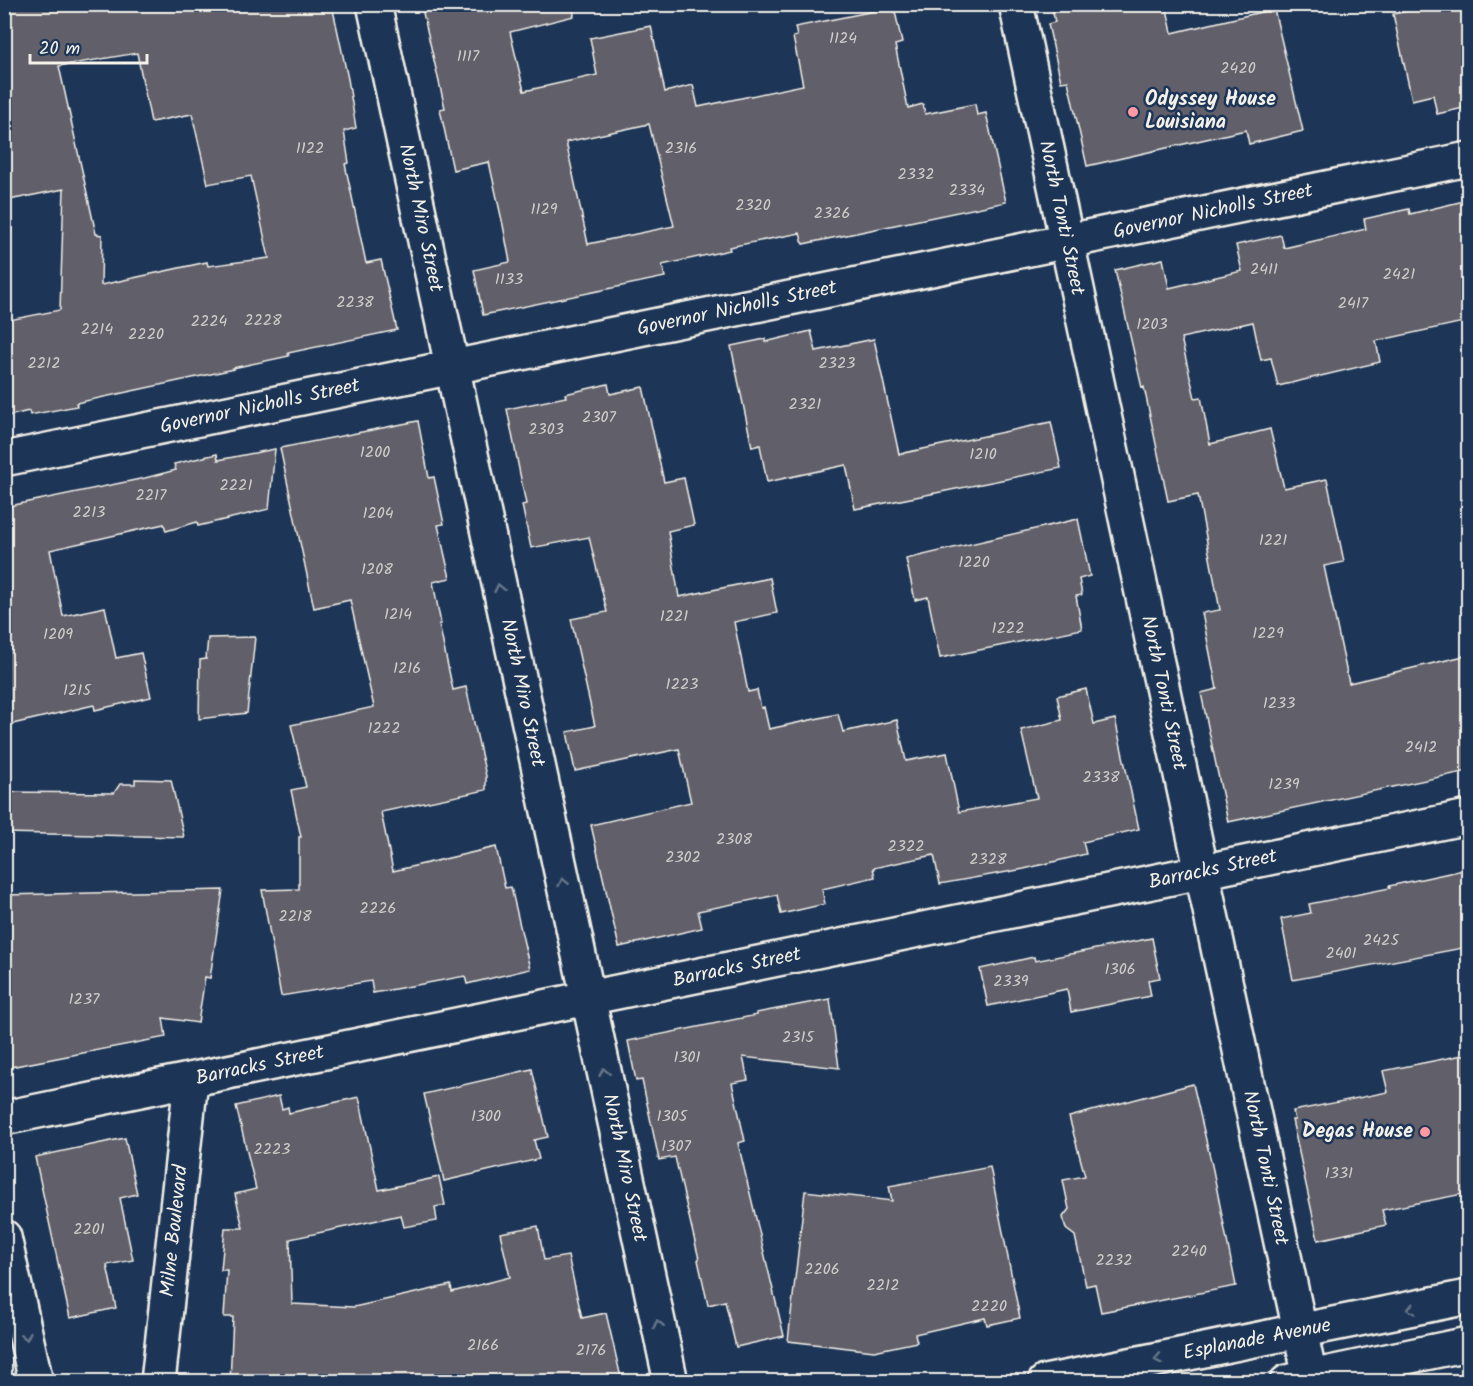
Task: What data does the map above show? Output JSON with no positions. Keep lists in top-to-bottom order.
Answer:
{
  "streets": {
    "street": [
      "Governor Nicholls Street",
      "North Miro Street",
      "North Tonti Street",
      "Barracks Street",
      "Milne Boulevard",
      "Esplanade Avenue"
    ]
  },
  "crossings": [
    ["Governor Nicholls Street", "North Miro Street"],
    ["Governor Nicholls Street", "North Tonti Street"],
    ["North Miro Street", "Barracks Street"],
    ["North Tonti Street", "Barracks Street"],
    ["North Tonti Street", "Esplanade Avenue"],
    ["Barracks Street", "Milne Boulevard"]
  ],
  "one_way": ["North Miro Street"],
  "places": ["Odyssey House Louisiana", "Degas House"],
  "house_numbers": [
    "1124",
    "1117",
    "2420",
    "1122",
    "2316",
    "2332",
    "2334",
    "2320",
    "1129",
    "2326",
    "2411",
    "2421",
    "1133",
    "2238",
    "2417",
    "2228",
    "2224",
    "1203",
    "2214",
    "2220",
    "2212",
    "2323",
    "2321",
    "2307",
    "2303",
    "1200",
    "1210",
    "2221",
    "2217",
    "2213",
    "1204",
    "1221",
    "1220",
    "1208",
    "1214",
    "1221",
    "1222",
    "1229",
    "1209",
    "1216",
    "1223",
    "1215",
    "1233",
    "1222",
    "2412",
    "2338",
    "1239",
    "2308",
    "2322",
    "2302",
    "2328",
    "2226",
    "2218",
    "2425",
    "2401",
    "1306",
    "2339",
    "1237",
    "2315",
    "1301",
    "1300",
    "1305",
    "1307",
    "2223",
    "1331",
    "2201",
    "2240",
    "2232",
    "2206",
    "2212",
    "2220",
    "2166",
    "2176"
  ],
  "scale_bar": "20 m"
}
